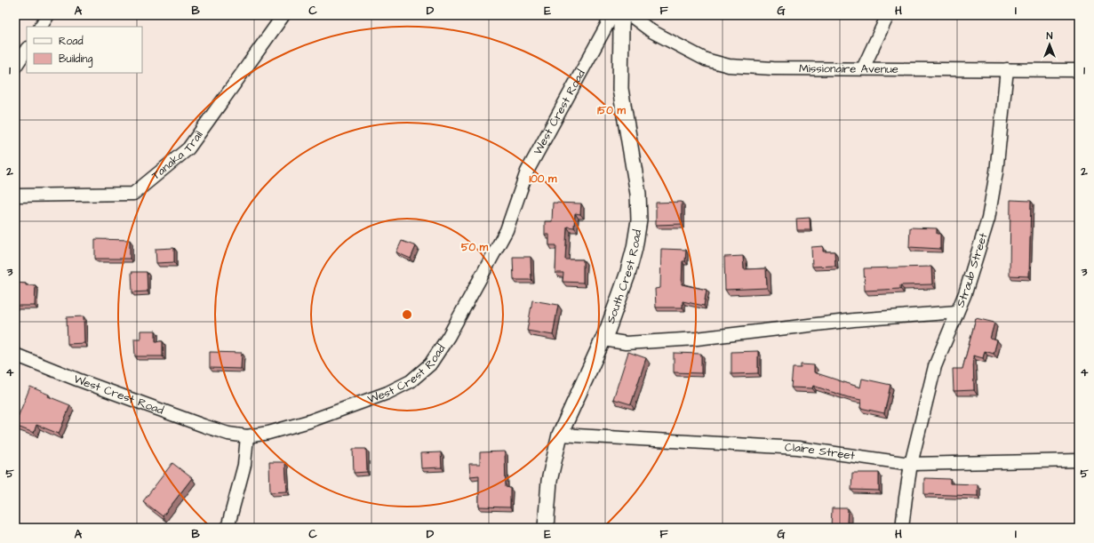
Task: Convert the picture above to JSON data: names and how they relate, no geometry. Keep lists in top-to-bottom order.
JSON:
{
  "streets": {
    "street": [
      "Missionaire Avenue",
      "West Crest Road",
      "Tanaka Trail",
      "Straub Street",
      "South Crest Road",
      "Claire Street"
    ]
  },
  "crossings": [
    ["Missionaire Avenue", "Straub Street"],
    ["Straub Street", "Claire Street"],
    ["South Crest Road", "Claire Street"]
  ],
  "legend": ["Road", "Building"],
  "north": "top",
  "grid": {
    "columns": [
      "A",
      "B",
      "C",
      "D",
      "E",
      "F",
      "G",
      "H",
      "I"
    ],
    "rows": [
      "1",
      "2",
      "3",
      "4",
      "5"
    ]
  },
  "rings": ["150 m", "100 m", "50 m"]
}
